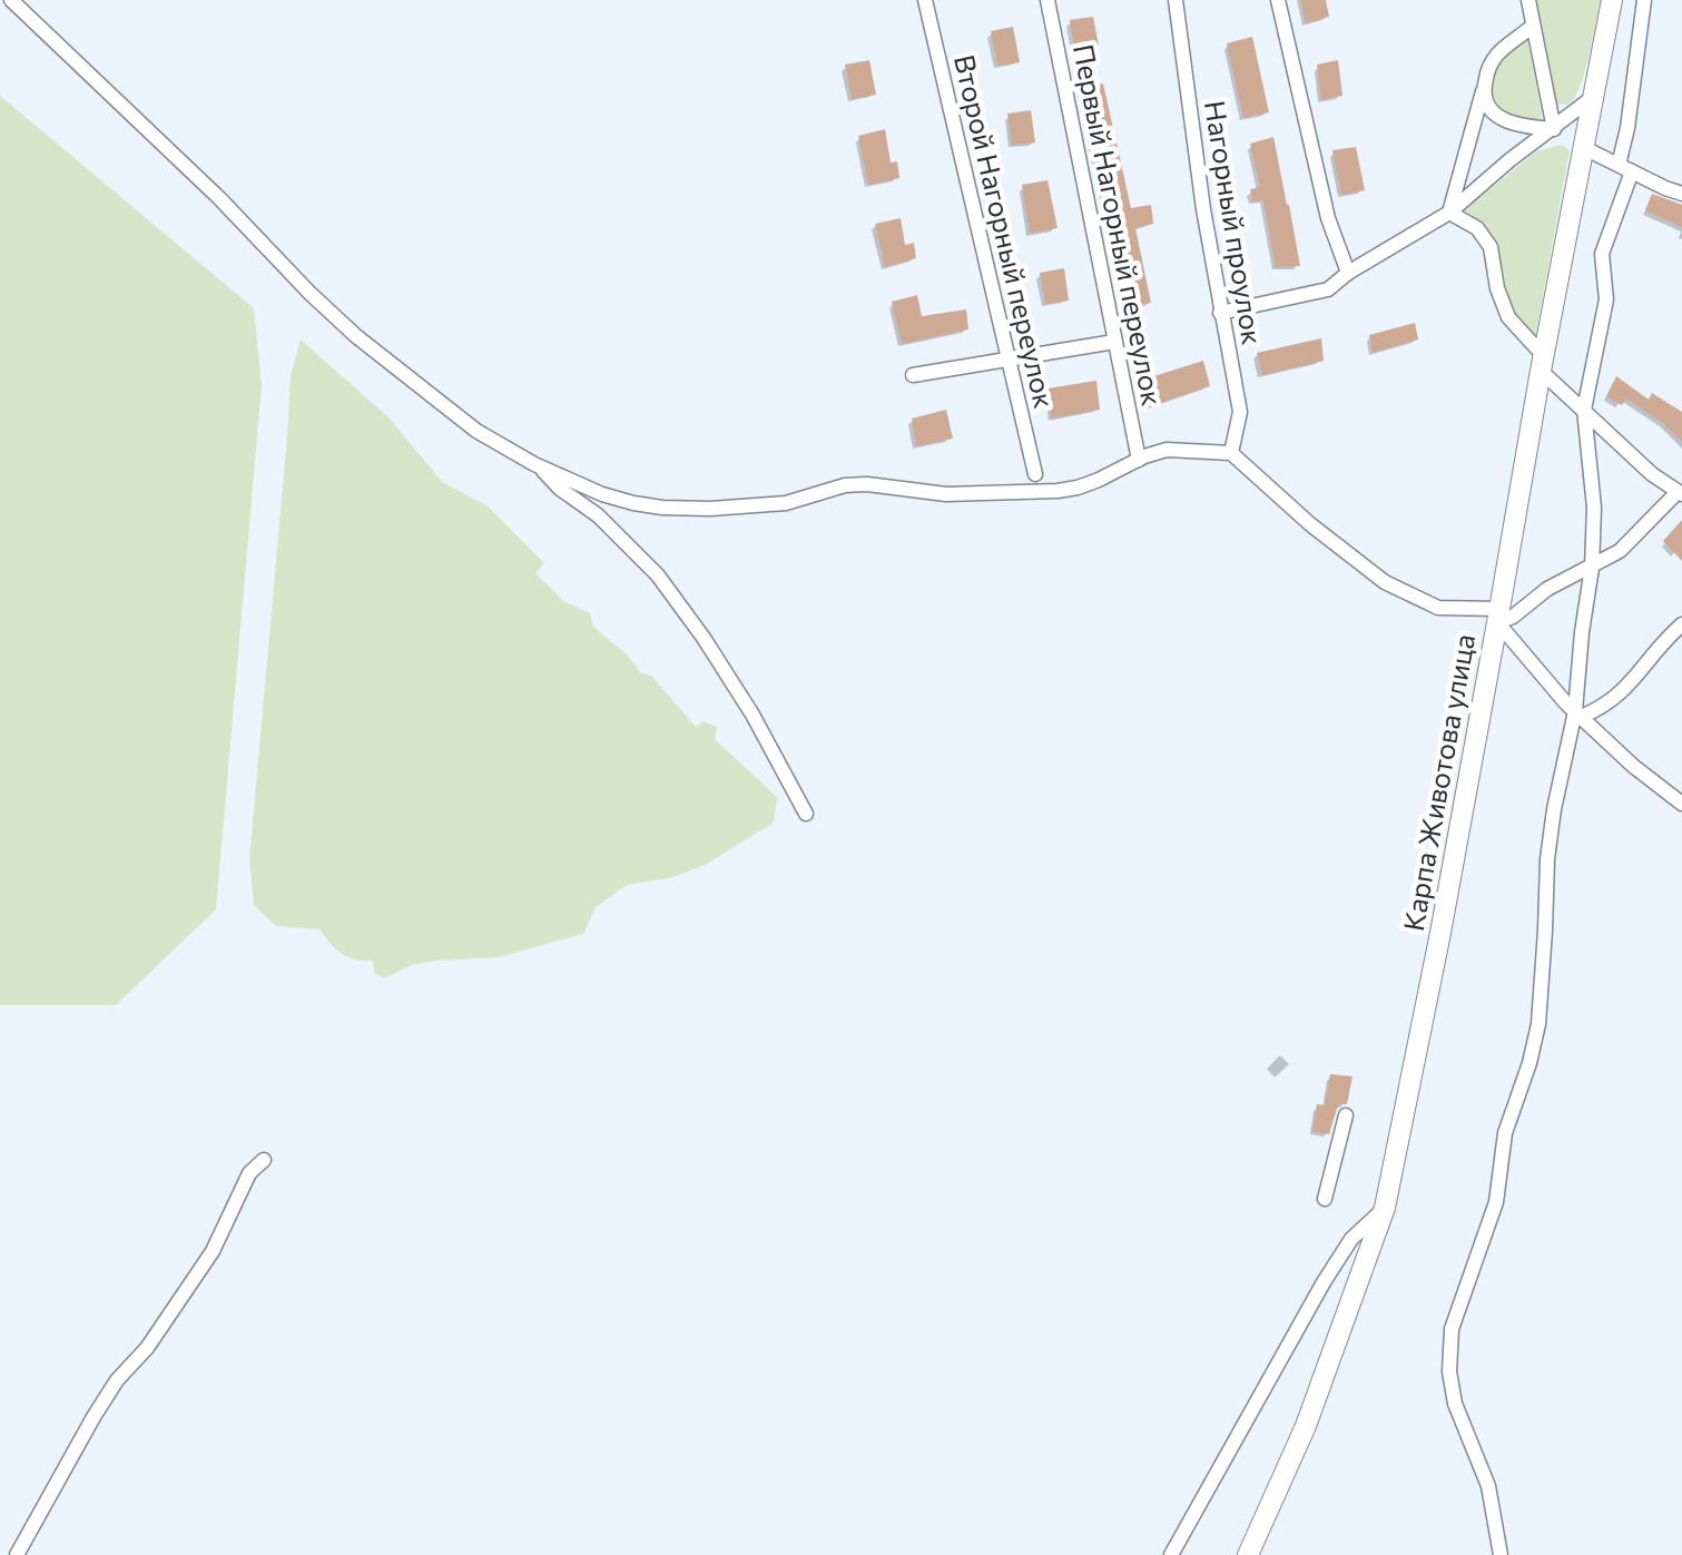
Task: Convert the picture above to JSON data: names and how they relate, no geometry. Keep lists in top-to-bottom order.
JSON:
{
  "streets": {
    "main road": ["Карпа Животова улица"],
    "street": ["Нагорный проулок", "Первый Нагорный переулок", "Второй Нагорный переулок"]
  }
}
